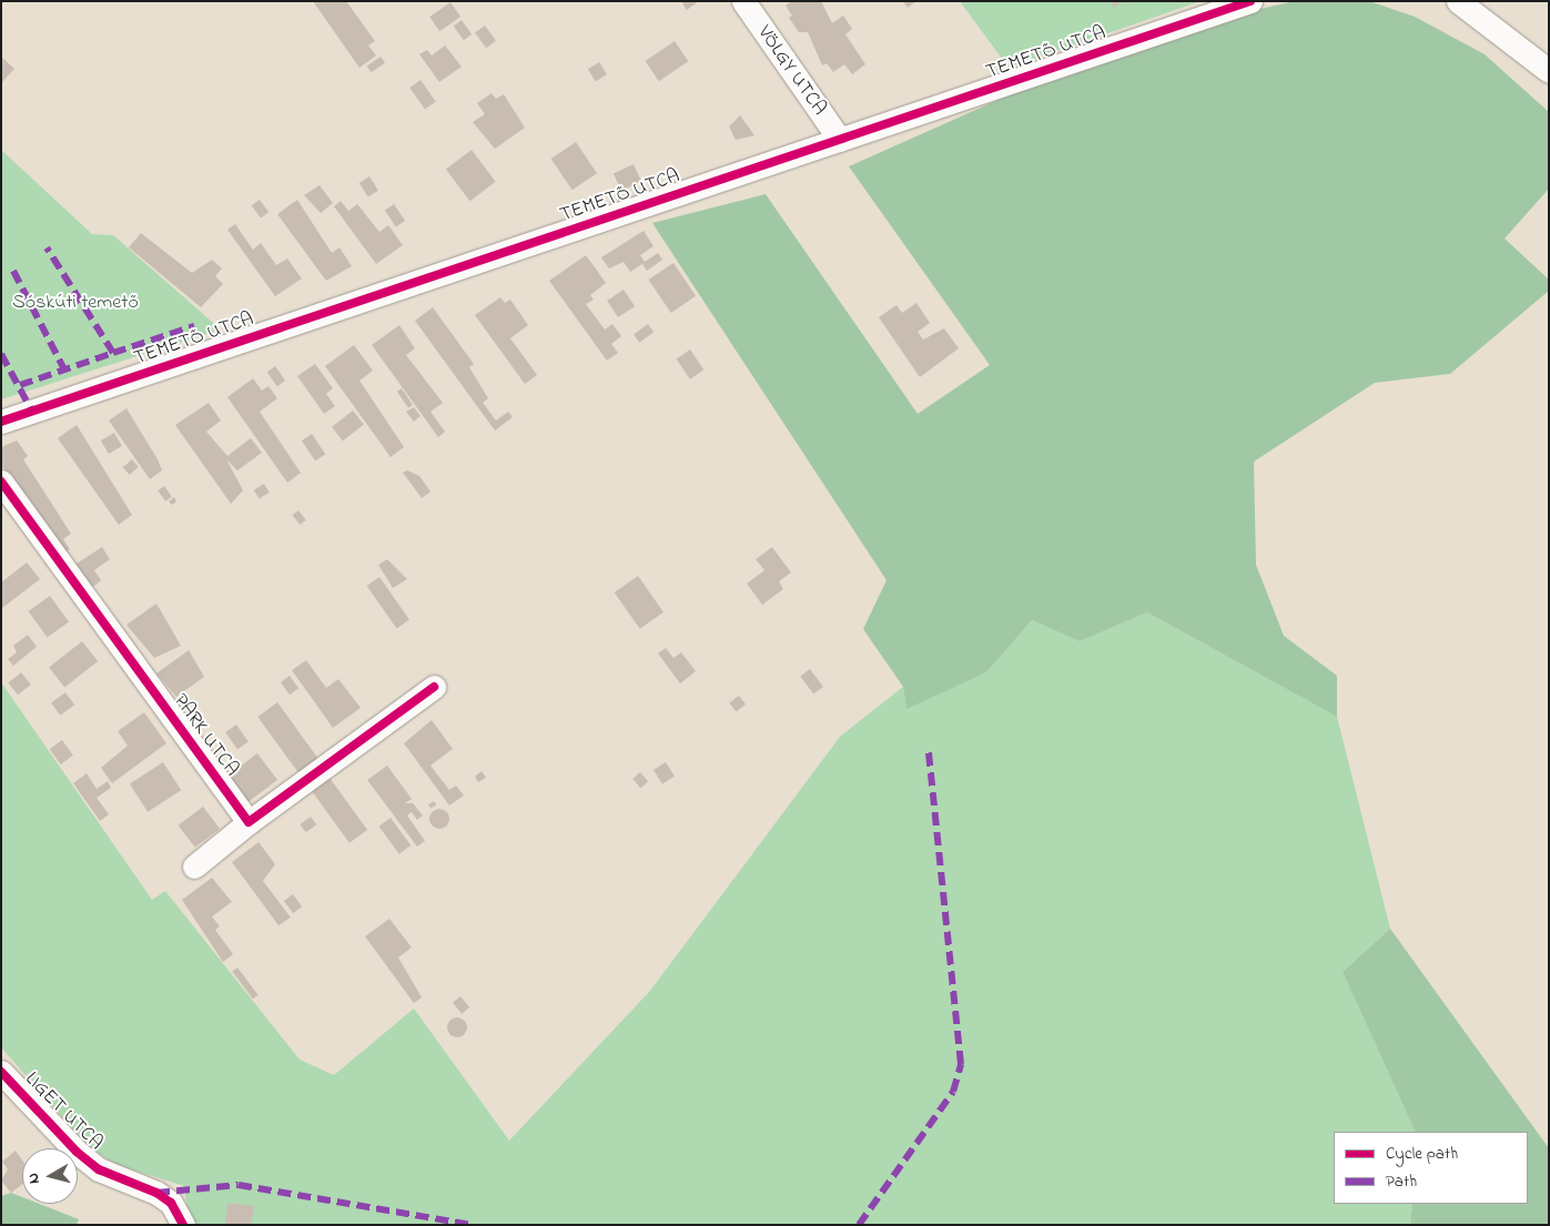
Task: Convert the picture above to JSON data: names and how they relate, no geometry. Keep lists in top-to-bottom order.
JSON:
{
  "streets": {
    "street": [
      "TEMETŐ UTCA",
      "VÖLGY UTCA",
      "PARK UTCA",
      "LIGET UTCA"
    ]
  },
  "crossings": [
    ["TEMETŐ UTCA", "VÖLGY UTCA"]
  ],
  "parks": ["Sóskúti temető"],
  "legend": ["Cycle path", "Path"],
  "north": "left"
}
